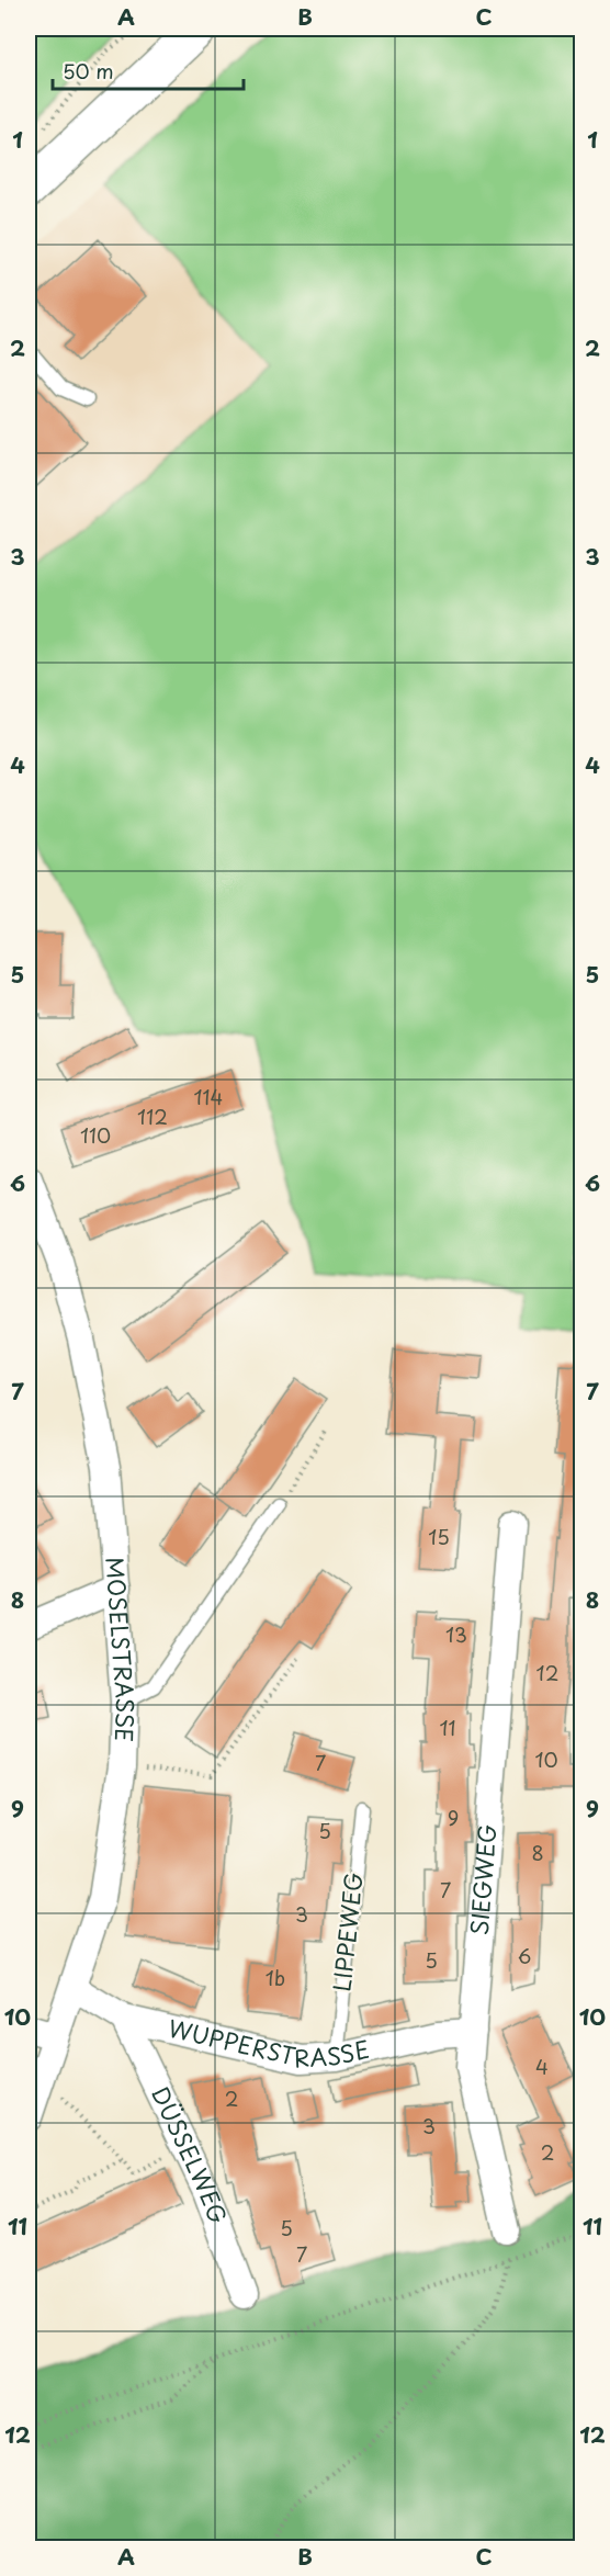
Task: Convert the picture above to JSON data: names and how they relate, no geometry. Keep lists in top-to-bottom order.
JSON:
{
  "streets": {
    "street": [
      "MOSELSTRASSE",
      "SIEGWEG",
      "WUPPERSTRASSE",
      "DÜSSELWEG"
    ],
    "lane": ["LIPPEWEG"]
  },
  "crossings": [
    ["MOSELSTRASSE", "WUPPERSTRASSE"],
    ["SIEGWEG", "WUPPERSTRASSE"],
    ["LIPPEWEG", "WUPPERSTRASSE"],
    ["WUPPERSTRASSE", "DÜSSELWEG"]
  ],
  "house_numbers": [
    "114",
    "112",
    "110",
    "15",
    "13",
    "12",
    "11",
    "10",
    "7",
    "9",
    "5",
    "8",
    "7",
    "3",
    "6",
    "5",
    "1b",
    "4",
    "2",
    "3",
    "2",
    "5",
    "7"
  ],
  "scale_bar": "50 m",
  "grid": {
    "columns": ["A", "B", "C"],
    "rows": [
      "1",
      "2",
      "3",
      "4",
      "5",
      "6",
      "7",
      "8",
      "9",
      "10",
      "11",
      "12"
    ]
  }
}
